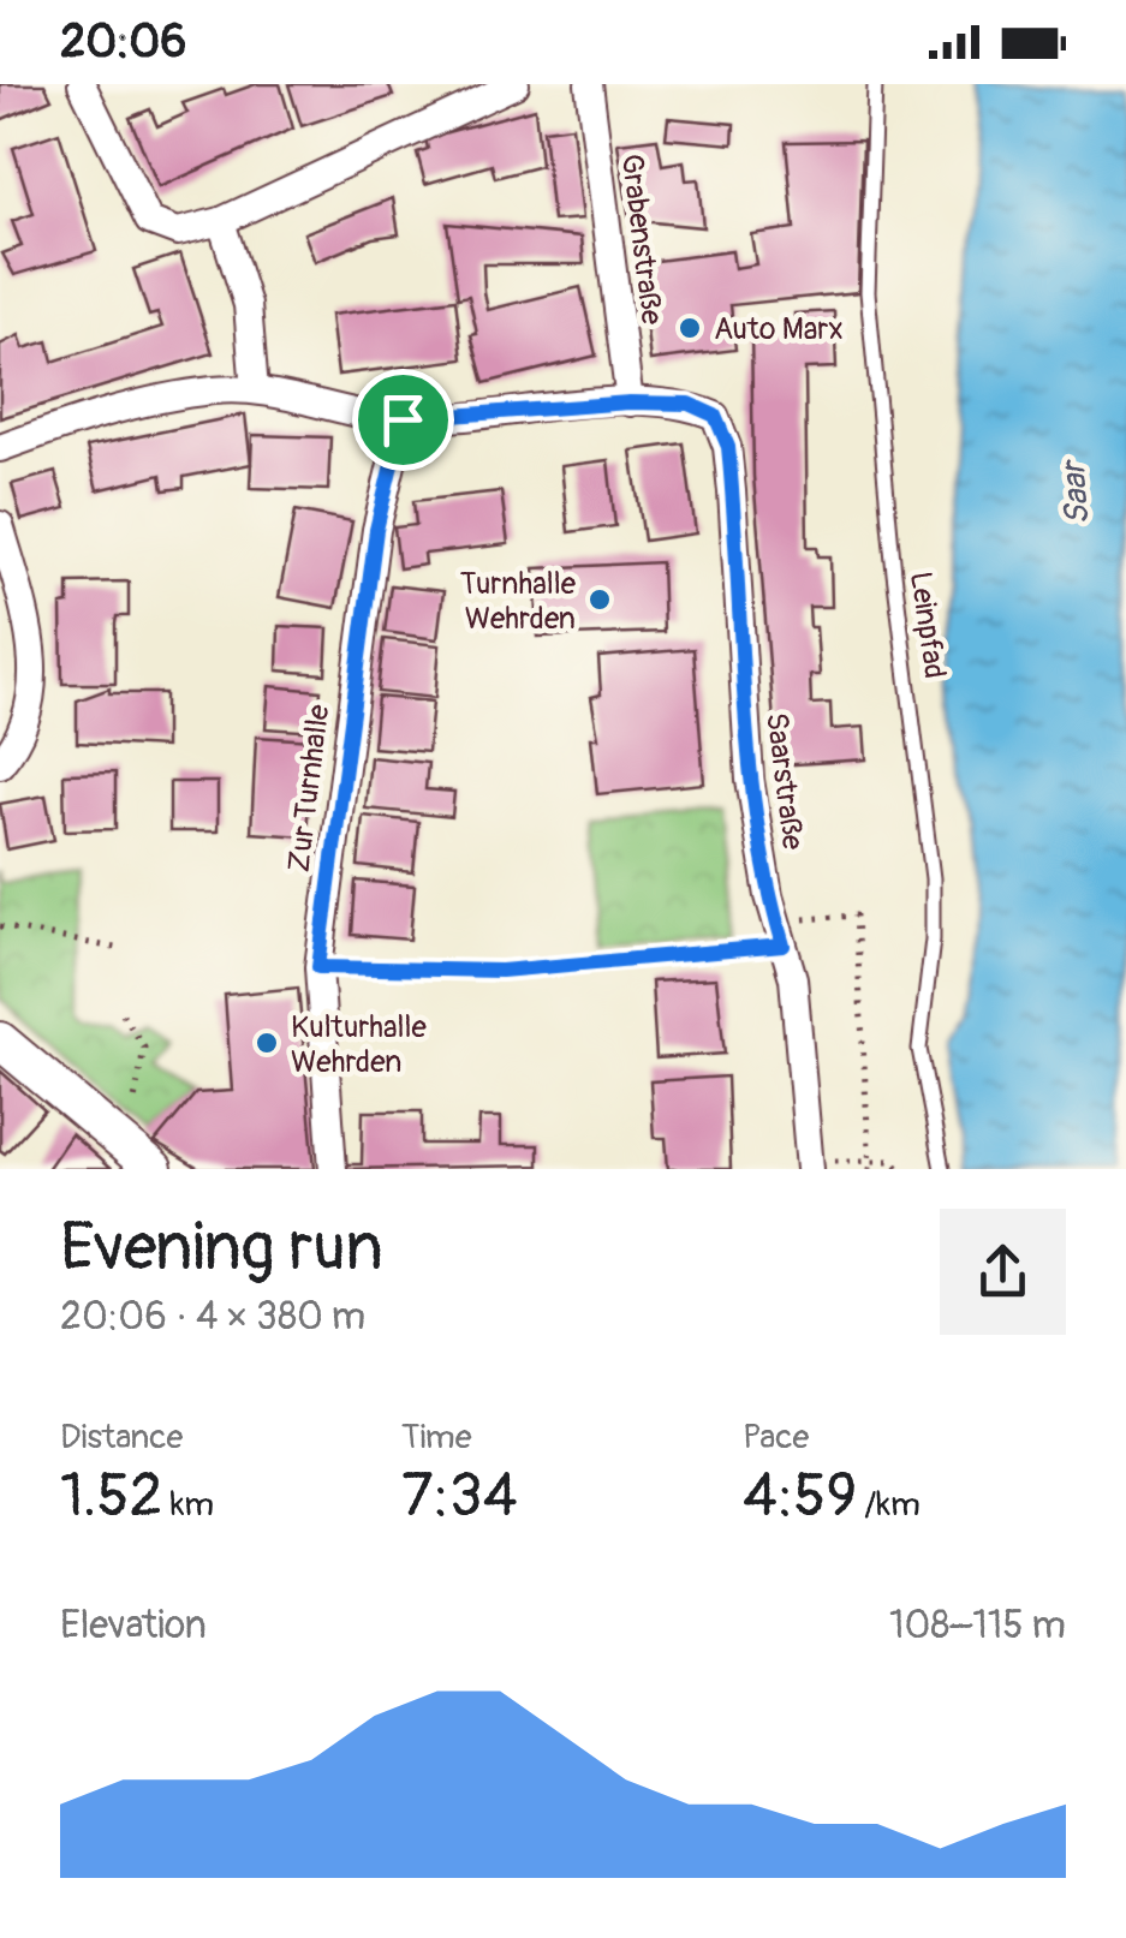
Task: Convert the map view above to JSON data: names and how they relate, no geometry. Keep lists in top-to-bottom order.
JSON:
{
  "streets": {
    "street": ["Grabenstraße", "Saarstraße", "Zur Turnhalle"],
    "lane": ["Leinpfad"]
  },
  "crossings": [
    ["Grabenstraße", "Saarstraße"],
    ["Saarstraße", "Zur Turnhalle"]
  ],
  "water": ["Saar"],
  "places": ["Auto Marx", "Turnhalle Wehrden", "Kulturhalle Wehrden"],
  "page": {
    "status": "20:06",
    "heading": ["Evening run", "20:06 · 4 × 380 m"],
    "stats": [
      ["Distance", "1.52 km"],
      ["Time", "7:34"],
      ["Pace", "4:59 /km"]
    ],
    "chart": ["Elevation", "108–115 m"]
  }
}
